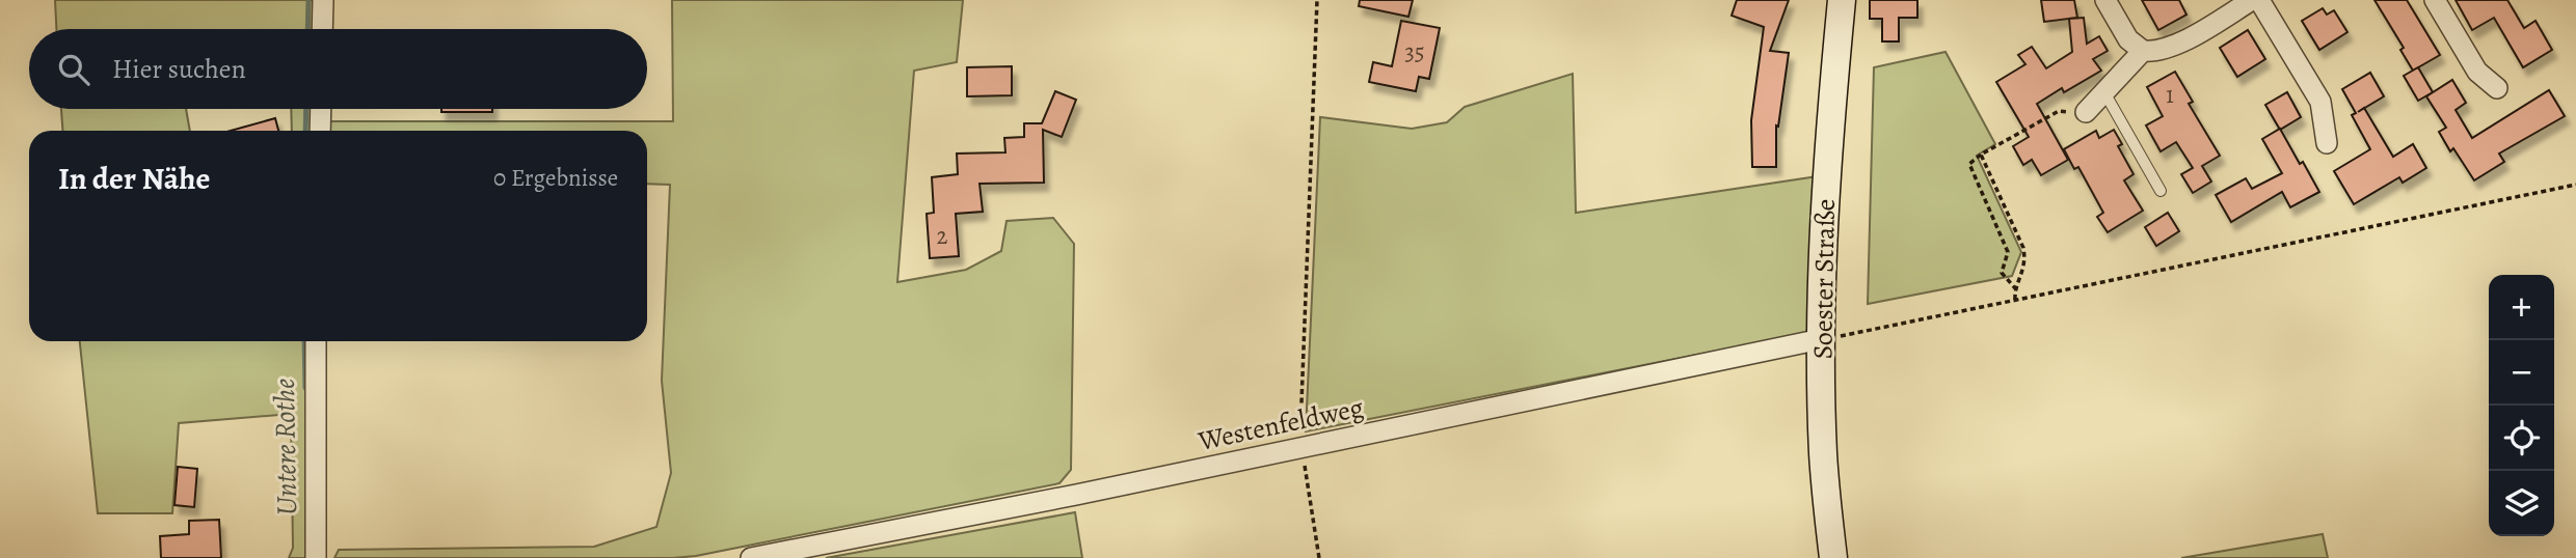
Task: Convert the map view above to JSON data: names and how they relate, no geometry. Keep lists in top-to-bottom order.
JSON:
{
  "streets": {
    "main road": ["Soester Straße"],
    "street": ["Westenfeldweg"]
  },
  "crossings": [
    ["Soester Straße", "Westenfeldweg"]
  ],
  "water": ["Untere Rothe"],
  "house_numbers": ["35", "1", "2"],
  "page": {
    "search": "Hier suchen",
    "heading": ["In der Nähe", "0 Ergebnisse"],
    "map_buttons": ["+", "−"]
  }
}
